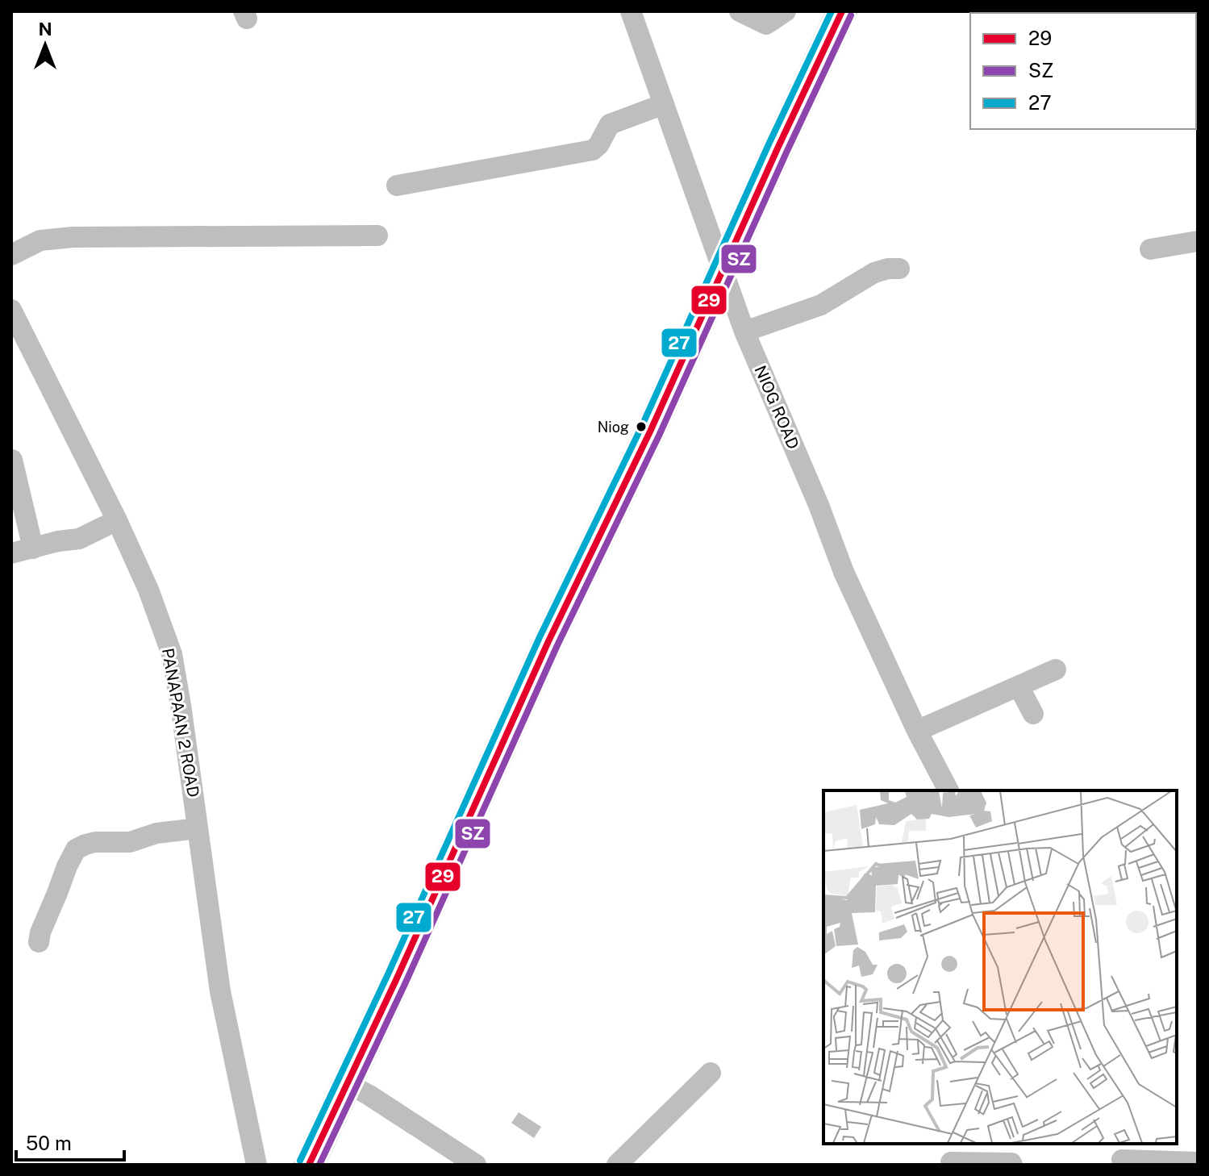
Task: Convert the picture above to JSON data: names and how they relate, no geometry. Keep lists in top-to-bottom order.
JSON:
{
  "streets": {
    "street": ["NIOG ROAD", "PANAPAAN 2 ROAD"]
  },
  "places": ["Niog"],
  "lines": ["transit line 29", "transit line 27", "transit line SZ"],
  "legend": ["29", "SZ", "27"],
  "scale_bar": "50 m",
  "north": "top"
}
